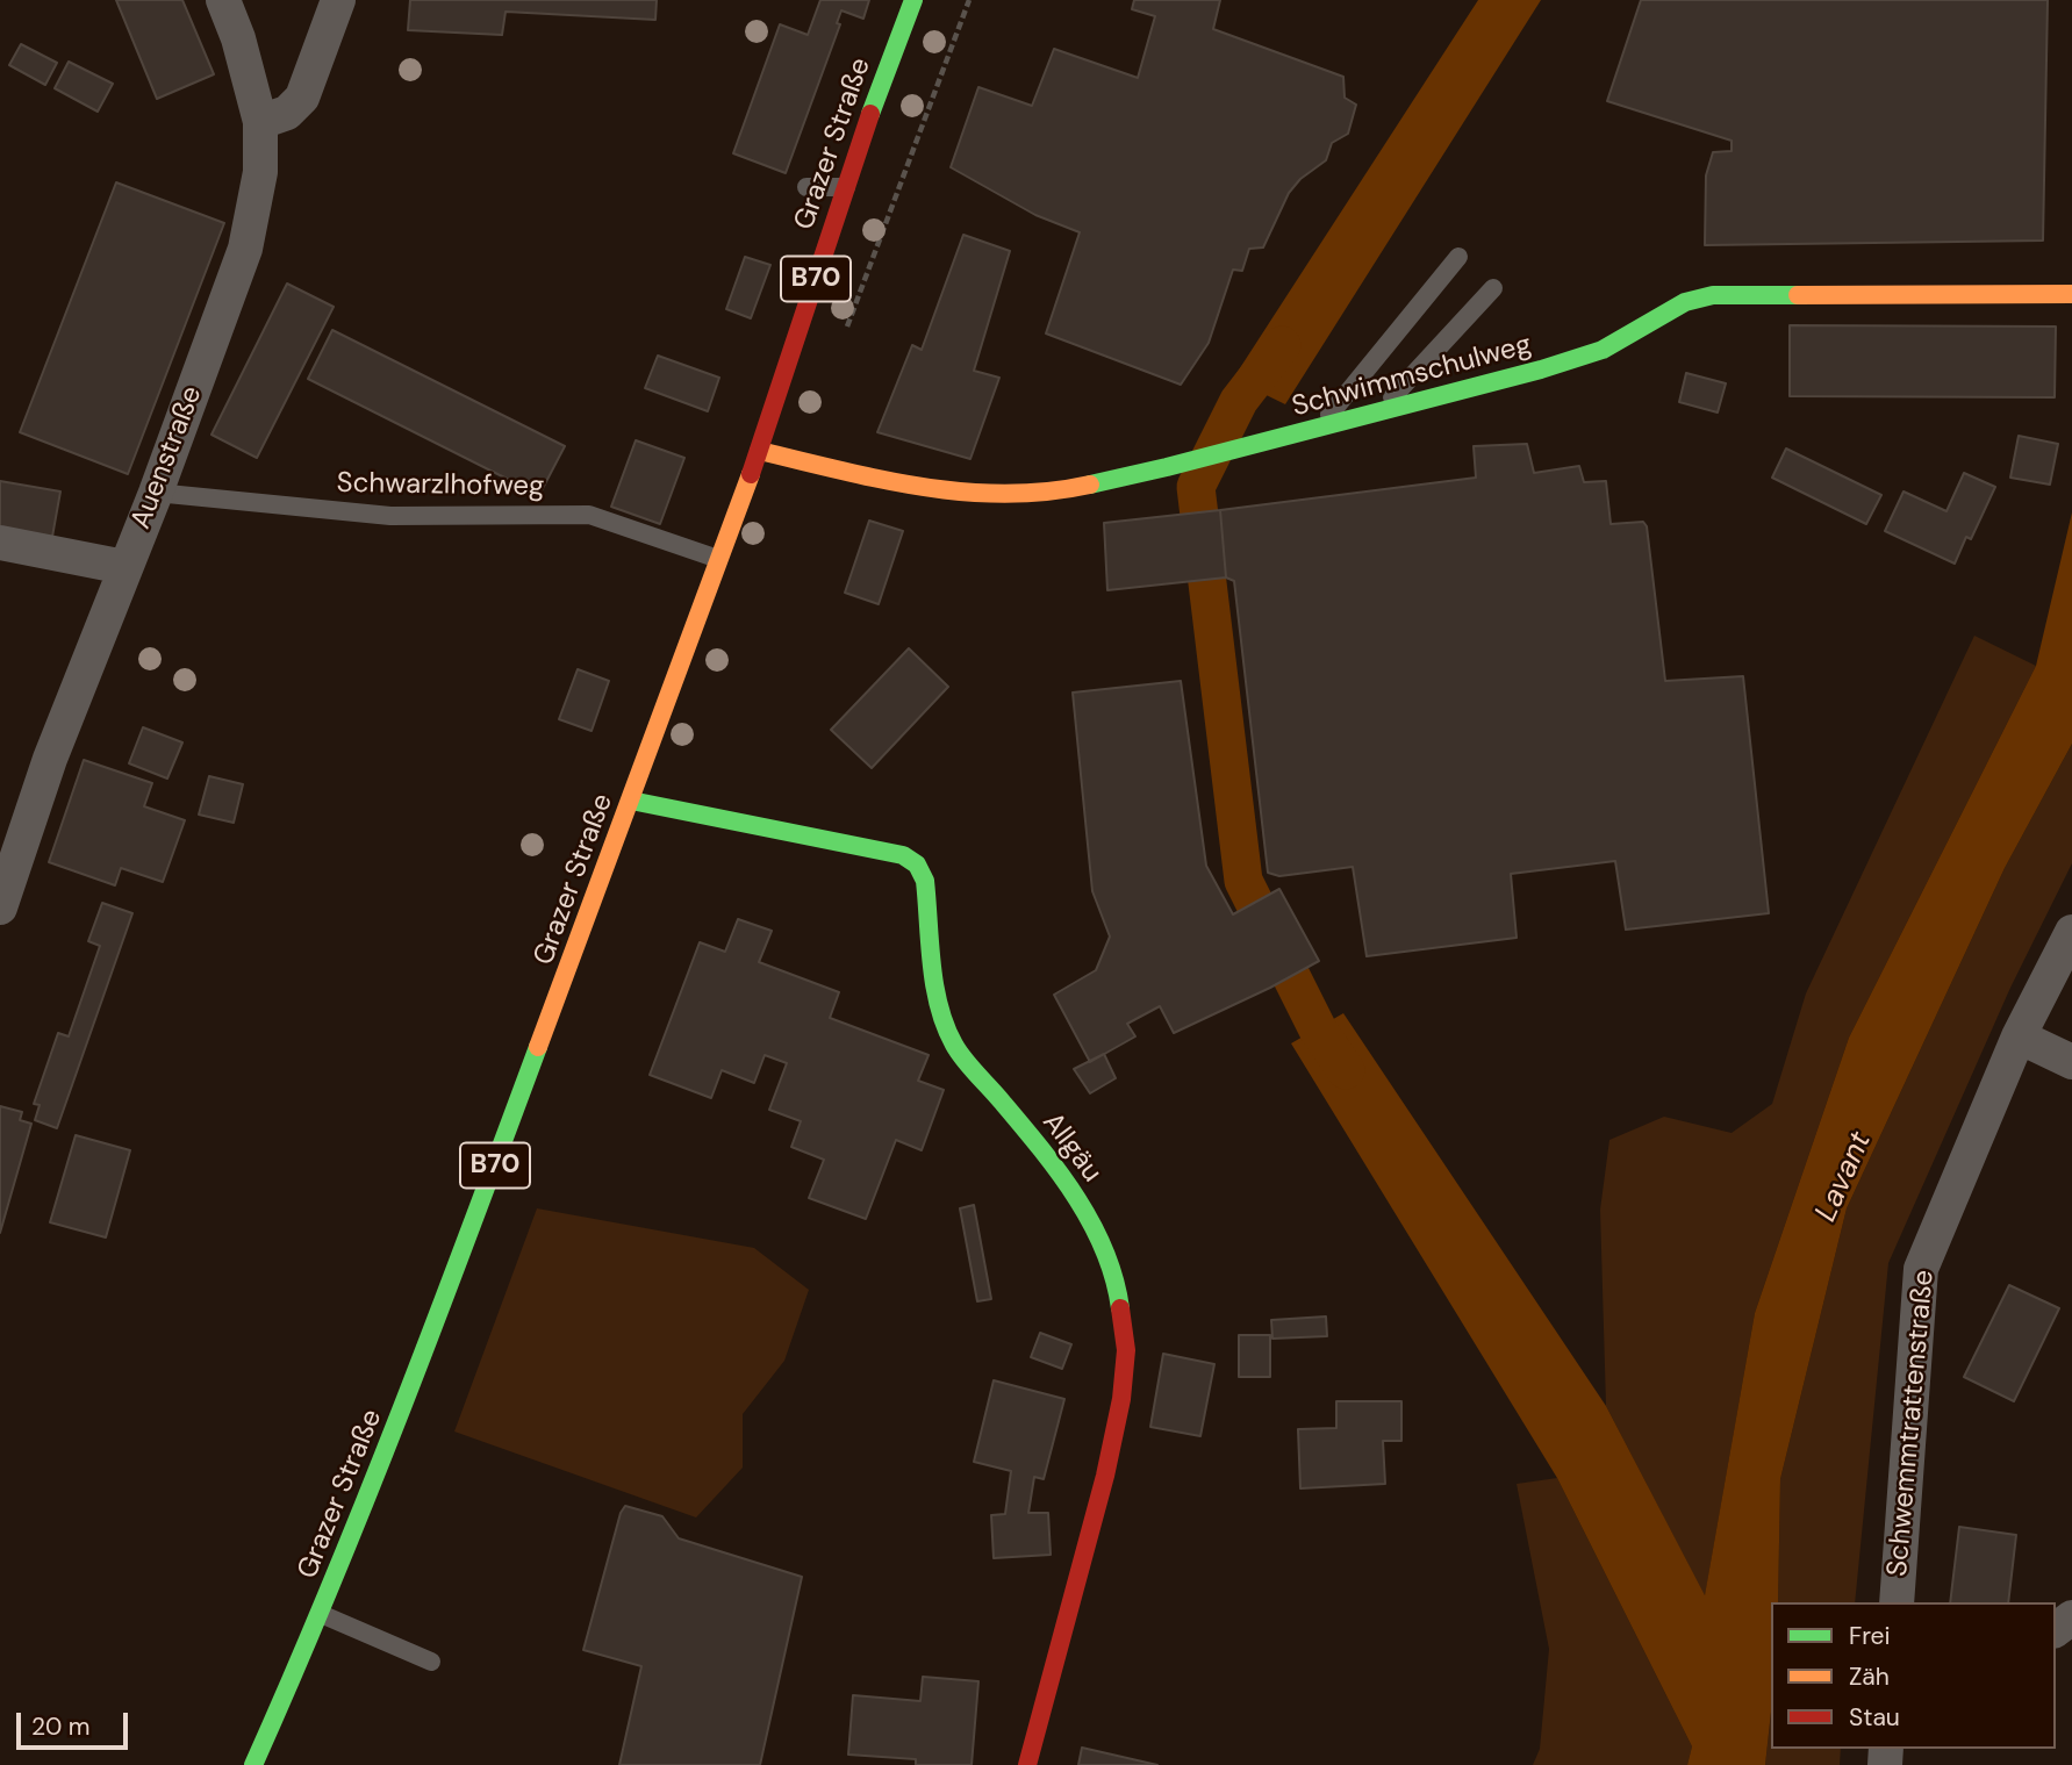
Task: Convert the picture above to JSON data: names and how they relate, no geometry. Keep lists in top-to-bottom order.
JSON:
{
  "streets": {
    "street": [
      "Grazer Straße",
      "B70",
      "Schwimmschulweg",
      "Auenstraße",
      "Allgäu",
      "Schwemmtrattenstraße"
    ],
    "lane": ["Schwarzlhofweg"]
  },
  "crossings": [
    ["Grazer Straße", "Schwimmschulweg"],
    ["Grazer Straße", "Schwarzlhofweg"],
    ["Grazer Straße", "Allgäu"],
    ["Auenstraße", "Schwarzlhofweg"]
  ],
  "water": ["Lavant"],
  "legend": ["Frei", "Zäh", "Stau"],
  "scale_bar": "20 m"
}
